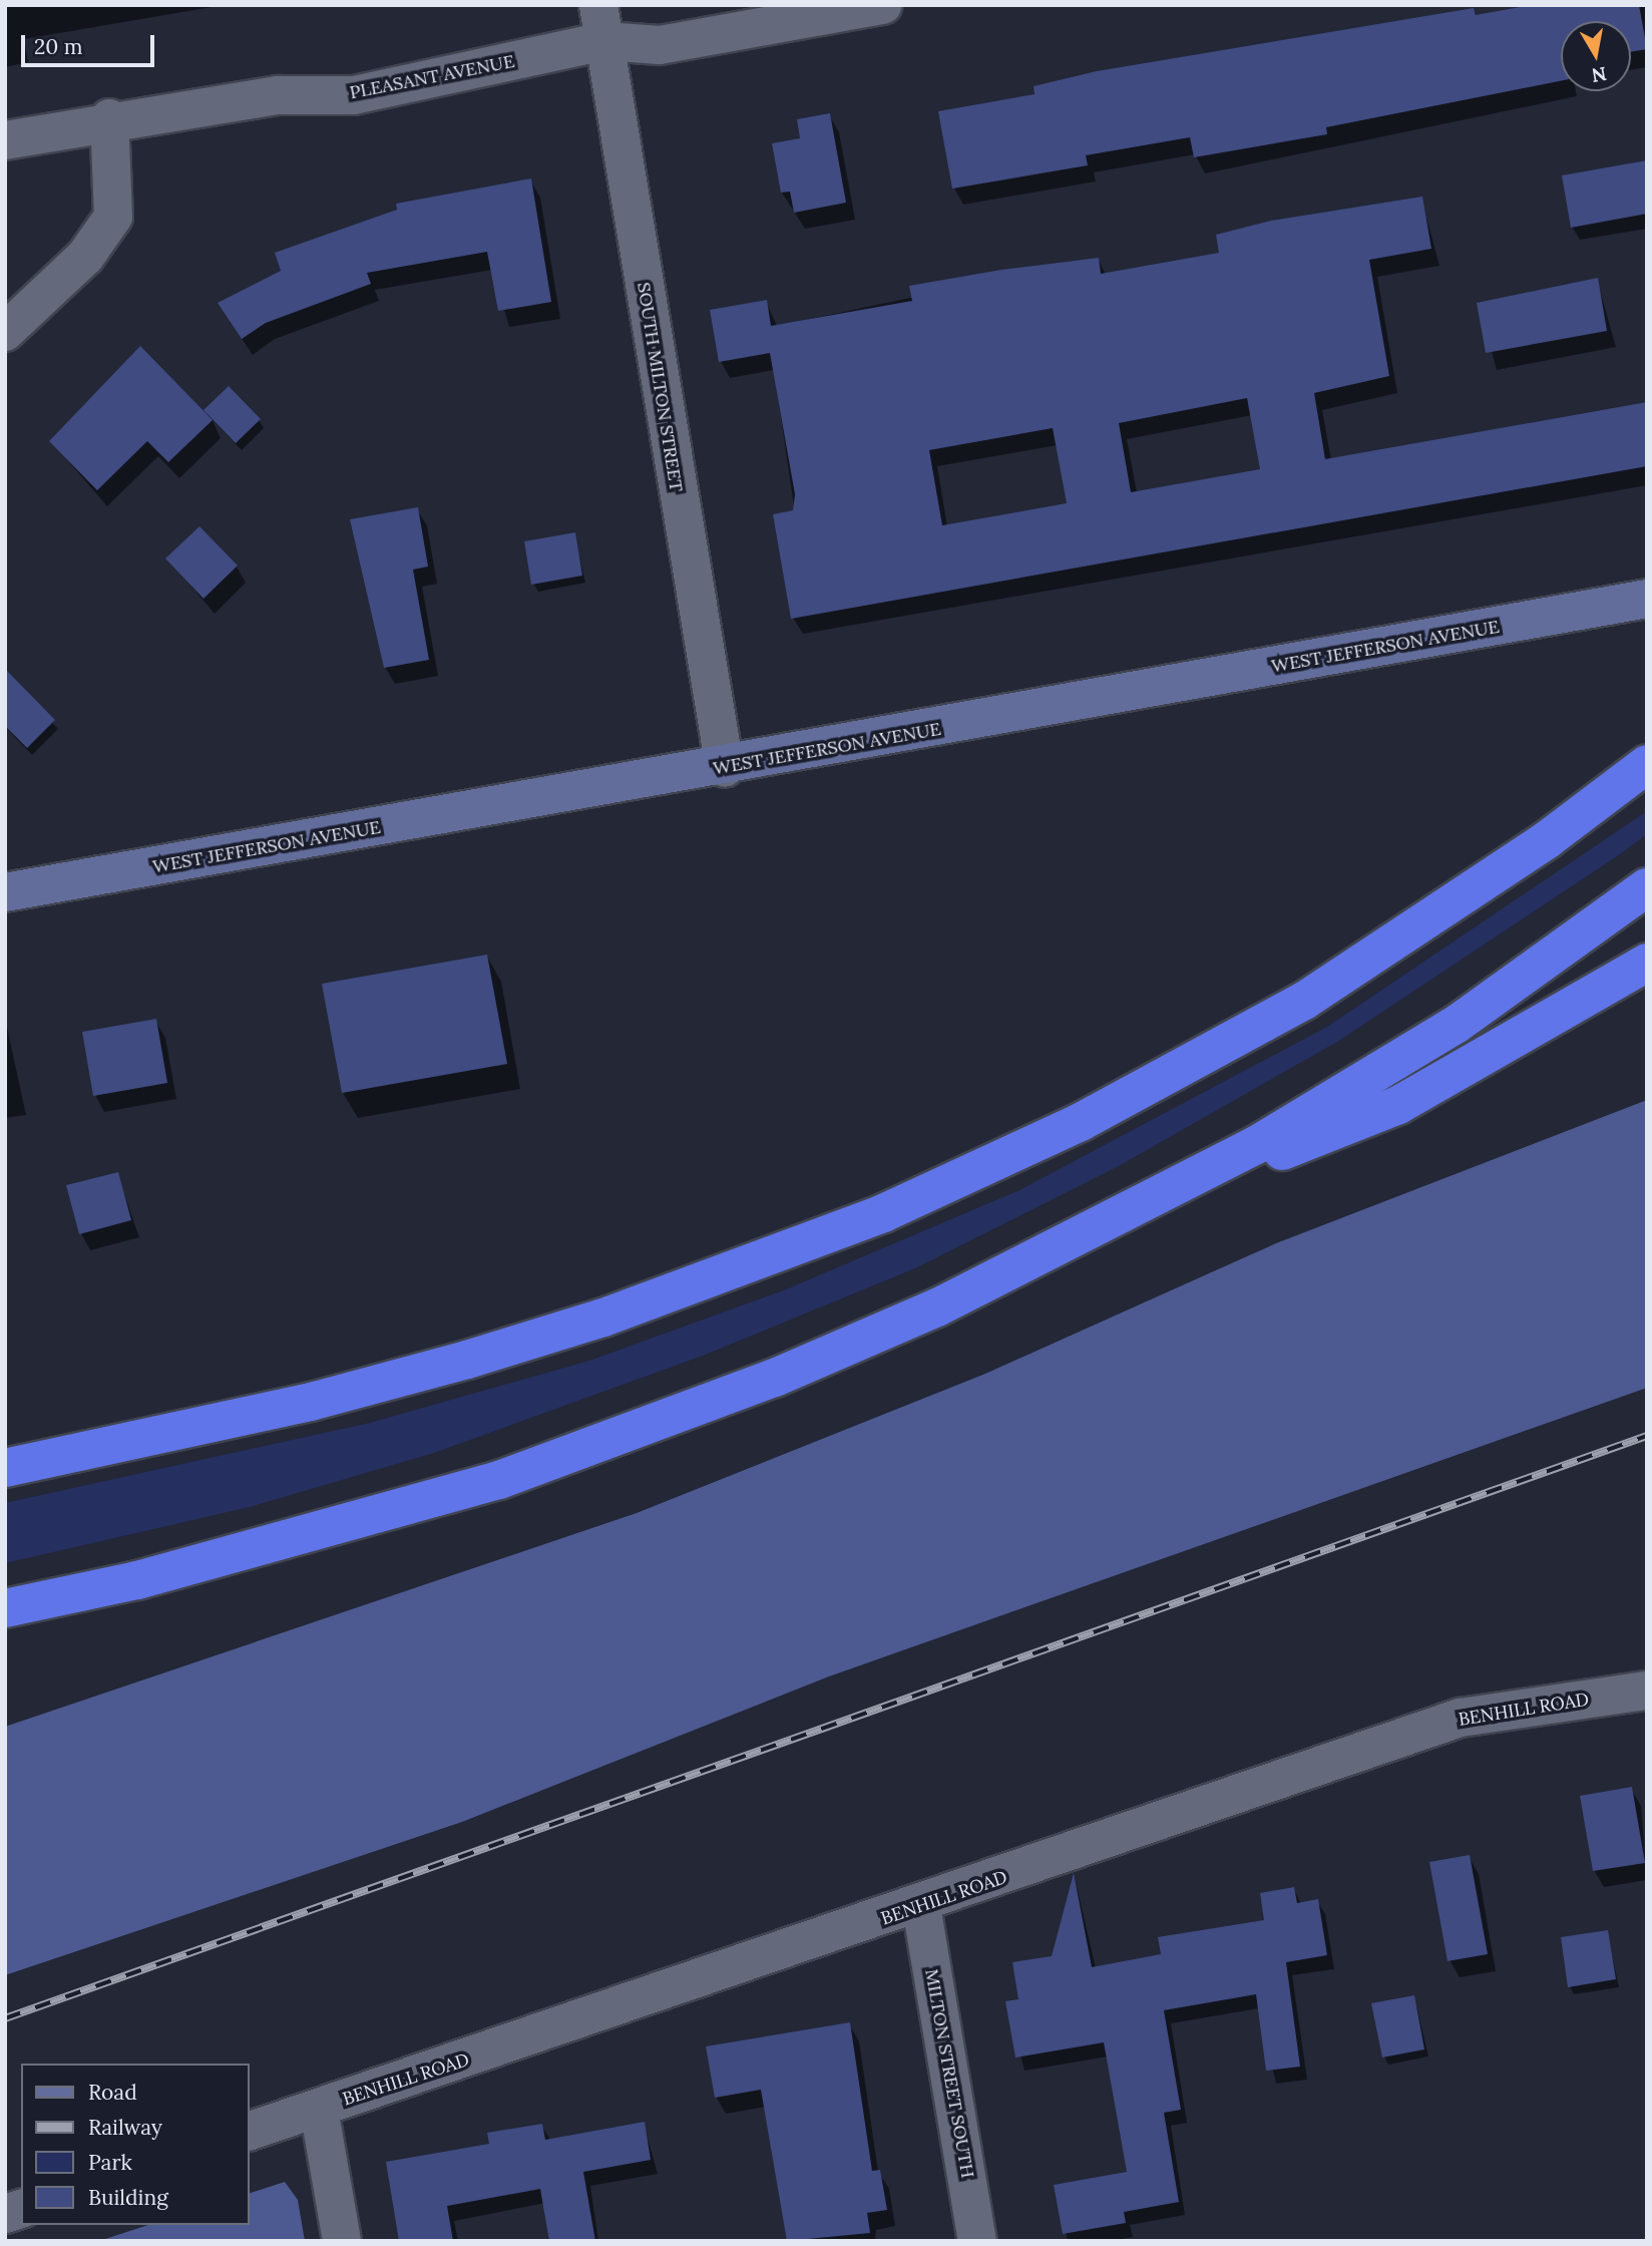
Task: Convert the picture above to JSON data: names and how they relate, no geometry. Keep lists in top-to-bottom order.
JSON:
{
  "streets": {
    "street": [
      "PLEASANT AVENUE",
      "SOUTH MILTON STREET",
      "WEST JEFFERSON AVENUE",
      "BENHILL ROAD",
      "MILTON STREET SOUTH"
    ]
  },
  "crossings": [
    ["PLEASANT AVENUE", "SOUTH MILTON STREET"],
    ["SOUTH MILTON STREET", "WEST JEFFERSON AVENUE"],
    ["BENHILL ROAD", "MILTON STREET SOUTH"]
  ],
  "legend": [
    "Road",
    "Railway",
    "Park",
    "Building"
  ],
  "scale_bar": "20 m",
  "north": "bottom"
}
